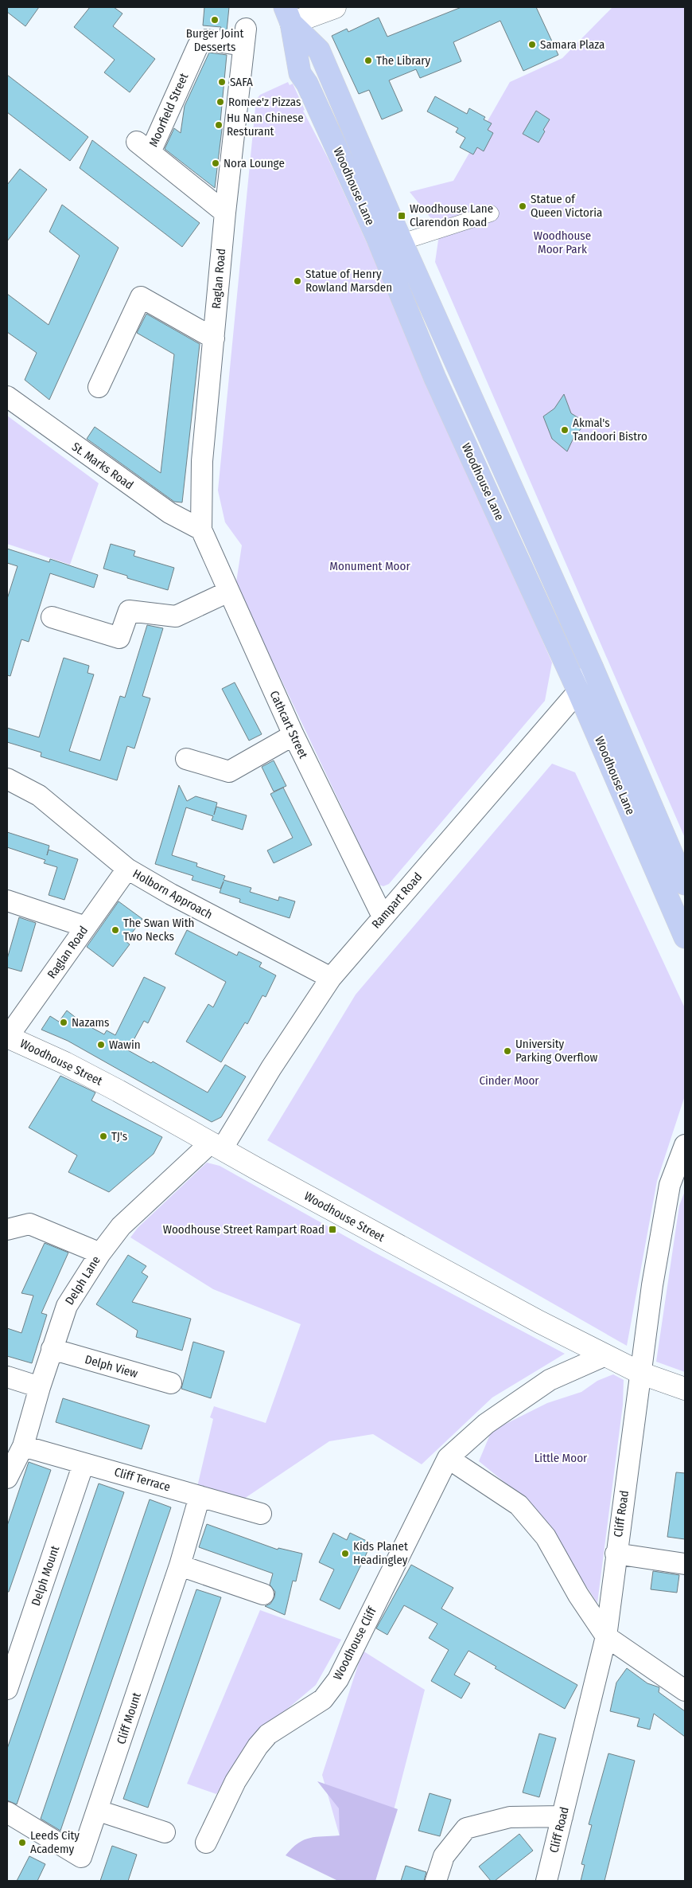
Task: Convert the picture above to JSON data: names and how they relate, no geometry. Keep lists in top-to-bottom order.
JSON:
{
  "streets": {
    "highway": ["Woodhouse Lane"],
    "street": [
      "Moorfield Street",
      "Raglan Road",
      "St. Marks Road",
      "Cathcart Street",
      "Holborn Approach",
      "Rampart Road",
      "Woodhouse Street",
      "Delph Lane",
      "Delph View",
      "Cliff Terrace",
      "Cliff Road",
      "Delph Mount",
      "Woodhouse Cliff",
      "Cliff Mount"
    ]
  },
  "crossings": [
    ["Moorfield Street", "Raglan Road"],
    ["Woodhouse Lane", "Rampart Road"],
    ["Raglan Road", "St. Marks Road"],
    ["Raglan Road", "Cathcart Street"],
    ["Raglan Road", "Holborn Approach"],
    ["Raglan Road", "Woodhouse Street"],
    ["St. Marks Road", "Cathcart Street"],
    ["Cathcart Street", "Rampart Road"],
    ["Holborn Approach", "Rampart Road"],
    ["Rampart Road", "Woodhouse Street"],
    ["Rampart Road", "Delph Lane"],
    ["Woodhouse Street", "Delph Lane"],
    ["Woodhouse Street", "Cliff Road"],
    ["Woodhouse Street", "Woodhouse Cliff"],
    ["Delph Lane", "Delph View"],
    ["Delph Lane", "Cliff Terrace"],
    ["Cliff Terrace", "Delph Mount"],
    ["Cliff Terrace", "Cliff Mount"]
  ],
  "parks": [
    "Woodhouse Moor Park",
    "Monument Moor",
    "Cinder Moor",
    "Little Moor"
  ],
  "places": {
    "other": [
      "Burger Joint Desserts",
      "Samara Plaza",
      "The Library",
      "SAFA",
      "Romee'z Pizzas",
      "Hu Nan Chinese Resturant",
      "Nora Lounge",
      "Statue of Queen Victoria",
      "Statue of Henry Rowland Marsden",
      "Akmal's Tandoori Bistro",
      "The Swan With Two Necks",
      "Nazams",
      "Wawin",
      "University Parking Overflow",
      "TJ's",
      "Kids Planet Headingley",
      "Leeds City Academy"
    ],
    "transit": ["Woodhouse Lane Clarendon Road", "Woodhouse Street Rampart Road"]
  }
}
